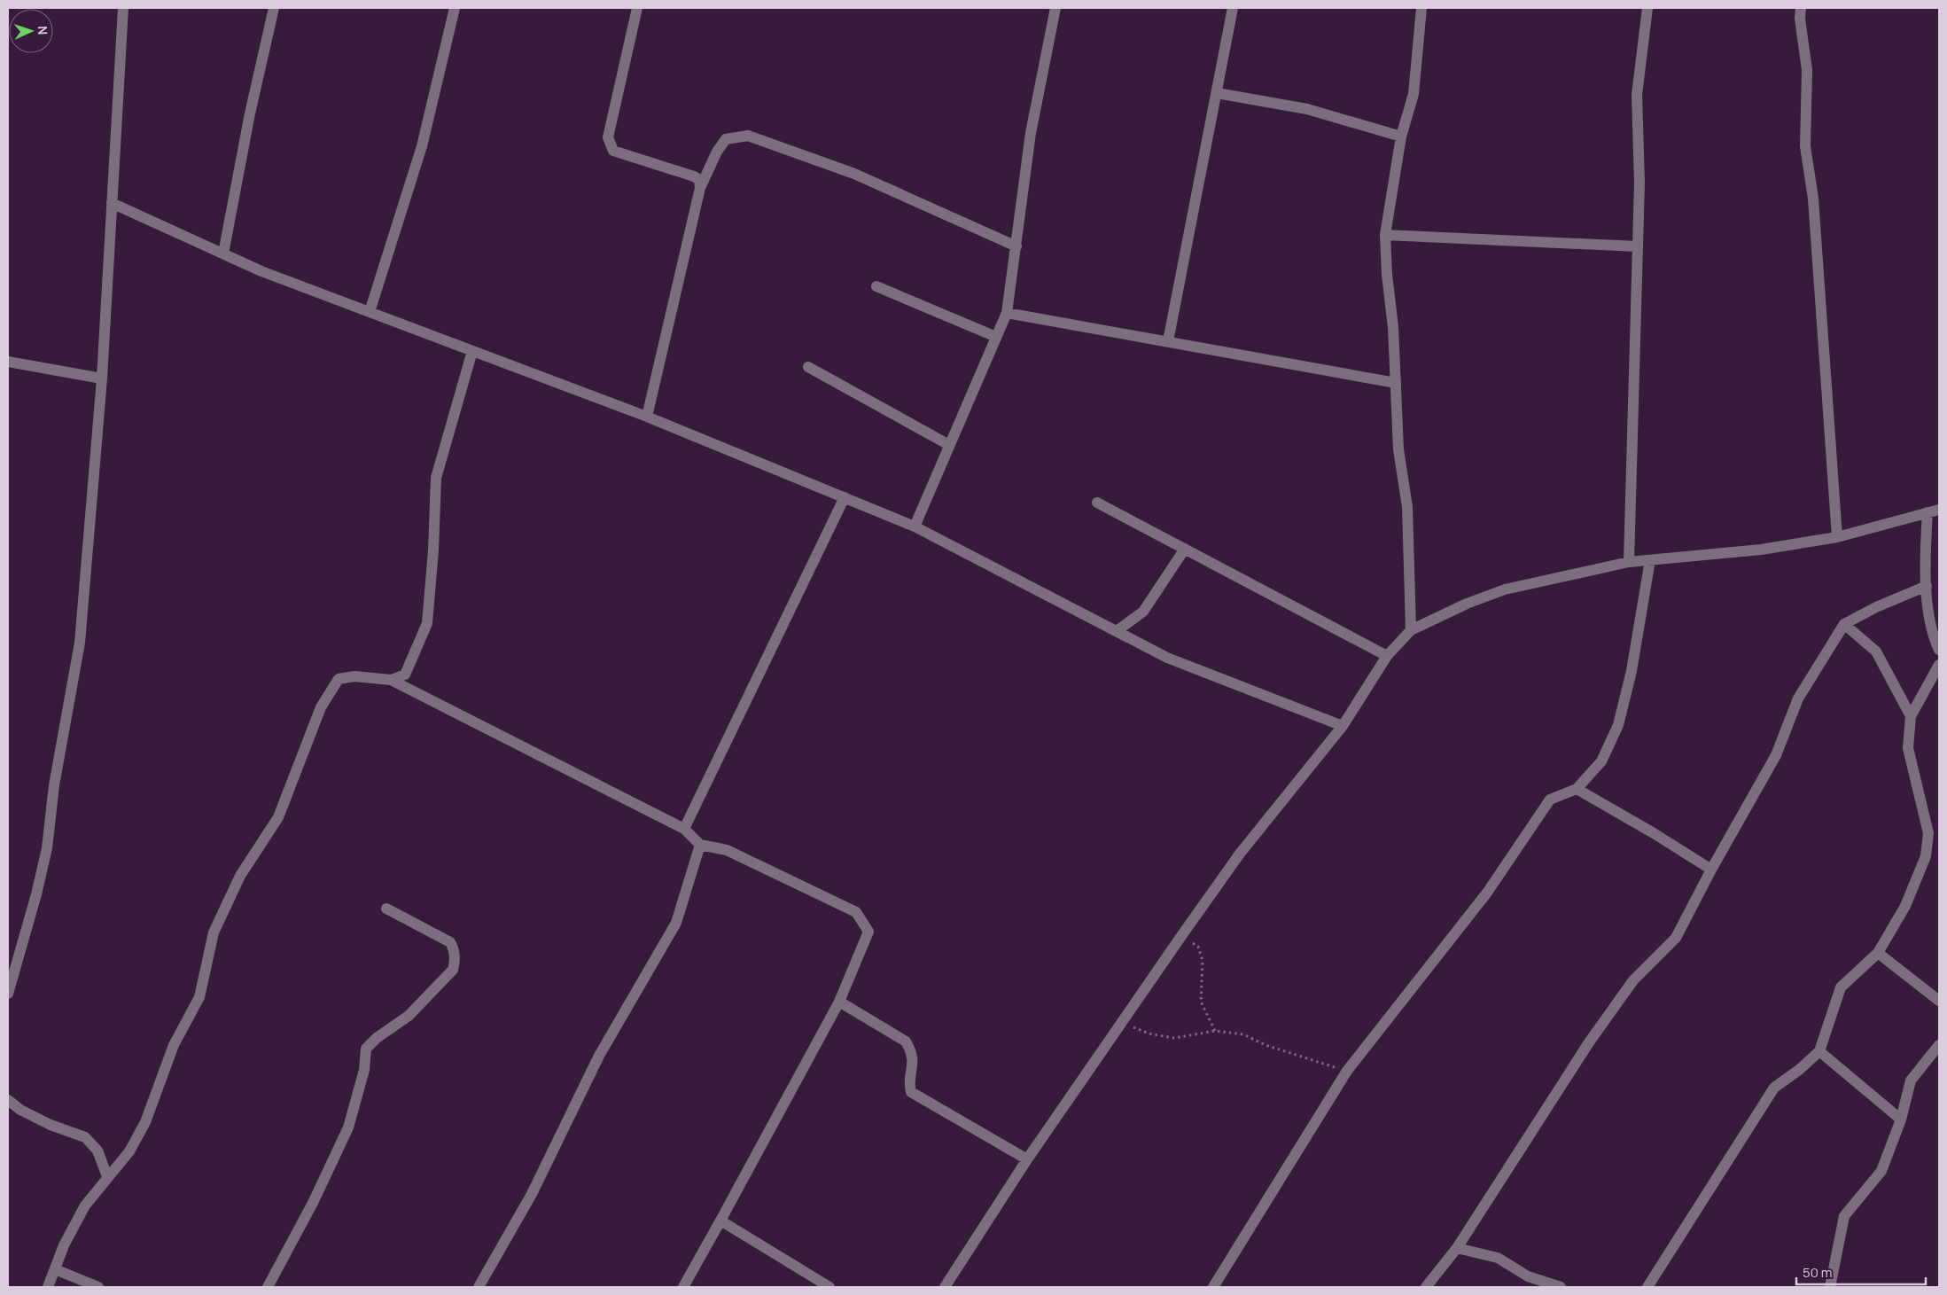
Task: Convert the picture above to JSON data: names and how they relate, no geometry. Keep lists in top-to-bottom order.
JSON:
{
  "scale_bar": "50 m",
  "north": "right"
}
